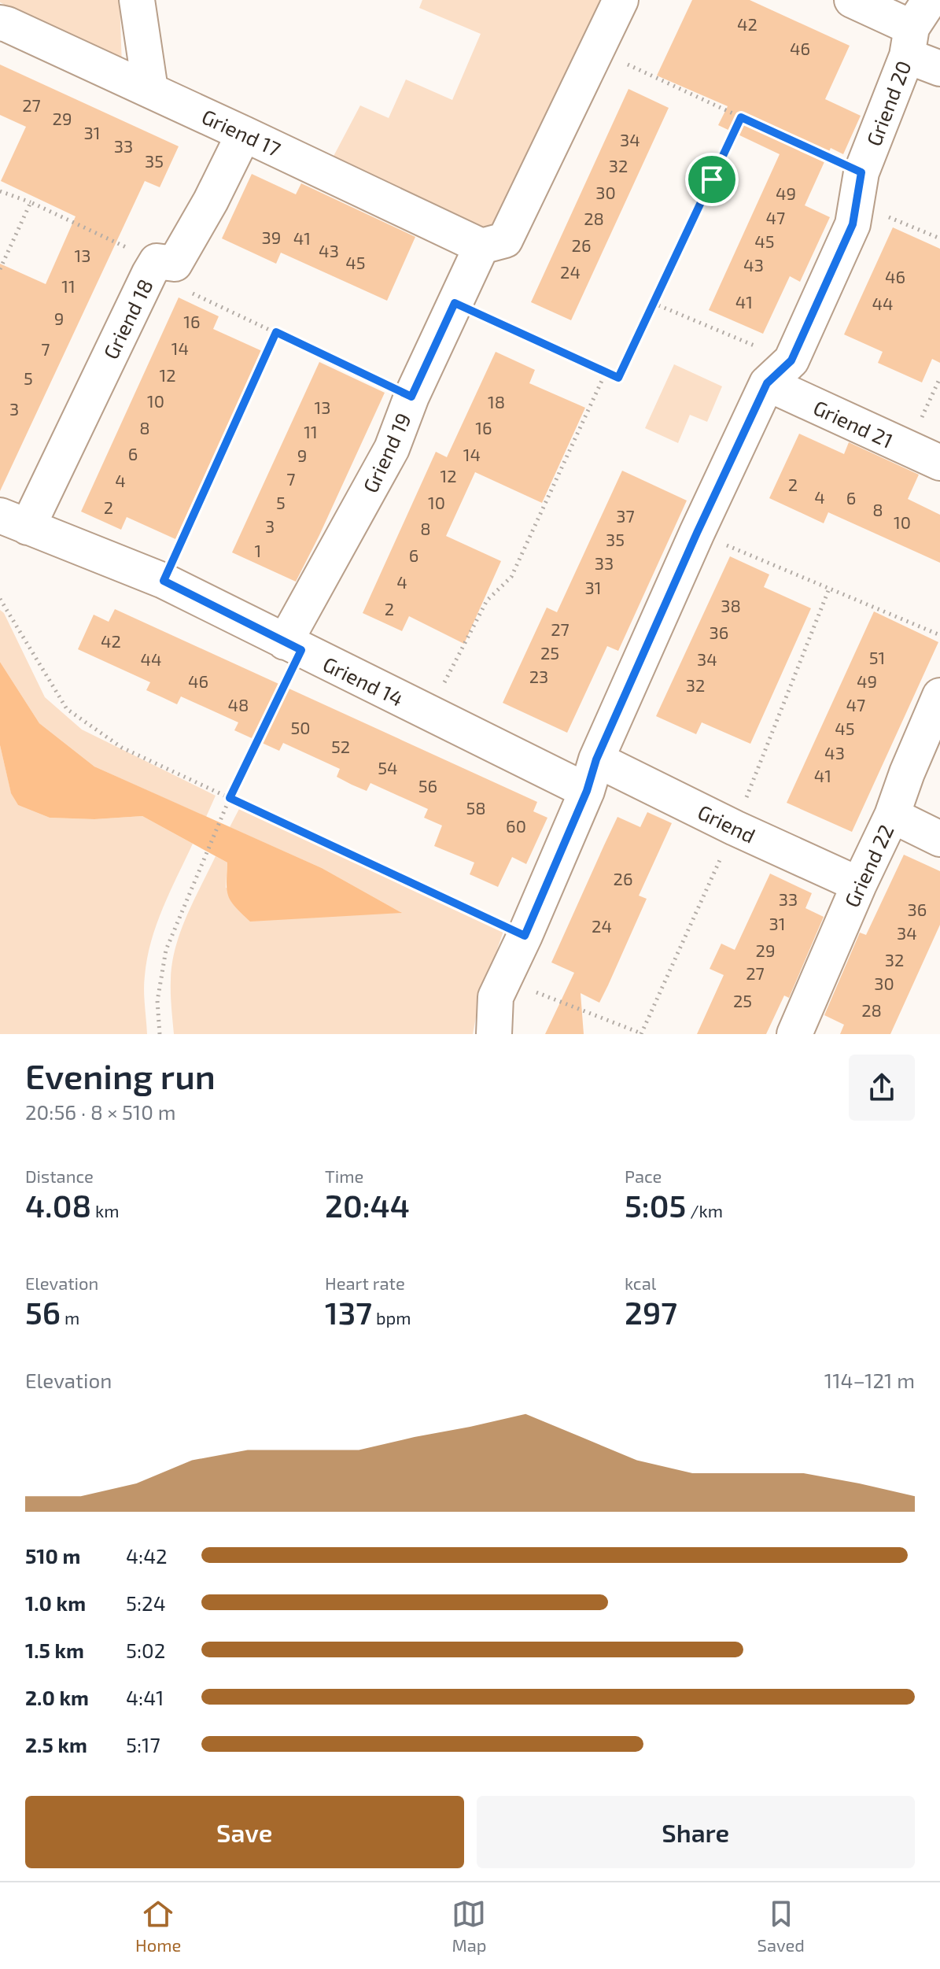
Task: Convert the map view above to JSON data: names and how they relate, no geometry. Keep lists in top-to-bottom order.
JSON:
{
  "streets": {
    "street": [
      "Griend 20",
      "Griend 17",
      "Griend 18",
      "Griend 21",
      "Griend 19",
      "Griend 14",
      "Griend",
      "Griend 22"
    ]
  },
  "crossings": [
    ["Griend 20", "Griend 21"],
    ["Griend 20", "Griend 14"],
    ["Griend 20", "Griend"],
    ["Griend 17", "Griend 18"],
    ["Griend 17", "Griend 19"],
    ["Griend 18", "Griend 14"],
    ["Griend 19", "Griend 14"],
    ["Griend 14", "Griend"],
    ["Griend", "Griend 22"]
  ],
  "house_numbers": [
    "42",
    "46",
    "27",
    "29",
    "31",
    "34",
    "33",
    "35",
    "32",
    "30",
    "49",
    "47",
    "28",
    "39",
    "41",
    "45",
    "26",
    "43",
    "13",
    "45",
    "43",
    "24",
    "46",
    "11",
    "41",
    "44",
    "9",
    "16",
    "14",
    "7",
    "12",
    "5",
    "10",
    "18",
    "13",
    "3",
    "8",
    "16",
    "11",
    "6",
    "14",
    "9",
    "12",
    "7",
    "4",
    "2",
    "4",
    "6",
    "5",
    "10",
    "2",
    "8",
    "37",
    "10",
    "3",
    "8",
    "35",
    "1",
    "6",
    "33",
    "4",
    "31",
    "38",
    "2",
    "27",
    "36",
    "42",
    "25",
    "51",
    "44",
    "34",
    "23",
    "46",
    "49",
    "32",
    "48",
    "47",
    "50",
    "45",
    "52",
    "43",
    "54",
    "41",
    "56",
    "58",
    "60",
    "26",
    "33",
    "36",
    "31",
    "24",
    "34",
    "29",
    "32",
    "27",
    "30",
    "25",
    "28"
  ],
  "page": {
    "heading": ["Evening run", "20:56 · 8 × 510 m"],
    "stats": [
      ["Distance", "4.08 km"],
      ["Time", "20:44"],
      ["Pace", "5:05 /km"],
      ["Elevation", "56 m"],
      ["Heart rate", "137 bpm"],
      ["kcal", "297"]
    ],
    "chart": ["Elevation", "114–121 m"],
    "list": [
      {
        "name": "510 m",
        "note": "4:42"
      },
      {
        "name": "1.0 km",
        "note": "5:24"
      },
      {
        "name": "1.5 km",
        "note": "5:02"
      },
      {
        "name": "2.0 km",
        "note": "4:41"
      },
      {
        "name": "2.5 km",
        "note": "5:17"
      }
    ],
    "buttons": ["Save", "Share"],
    "tabs": ["Home", "Map", "Saved"]
  }
}
